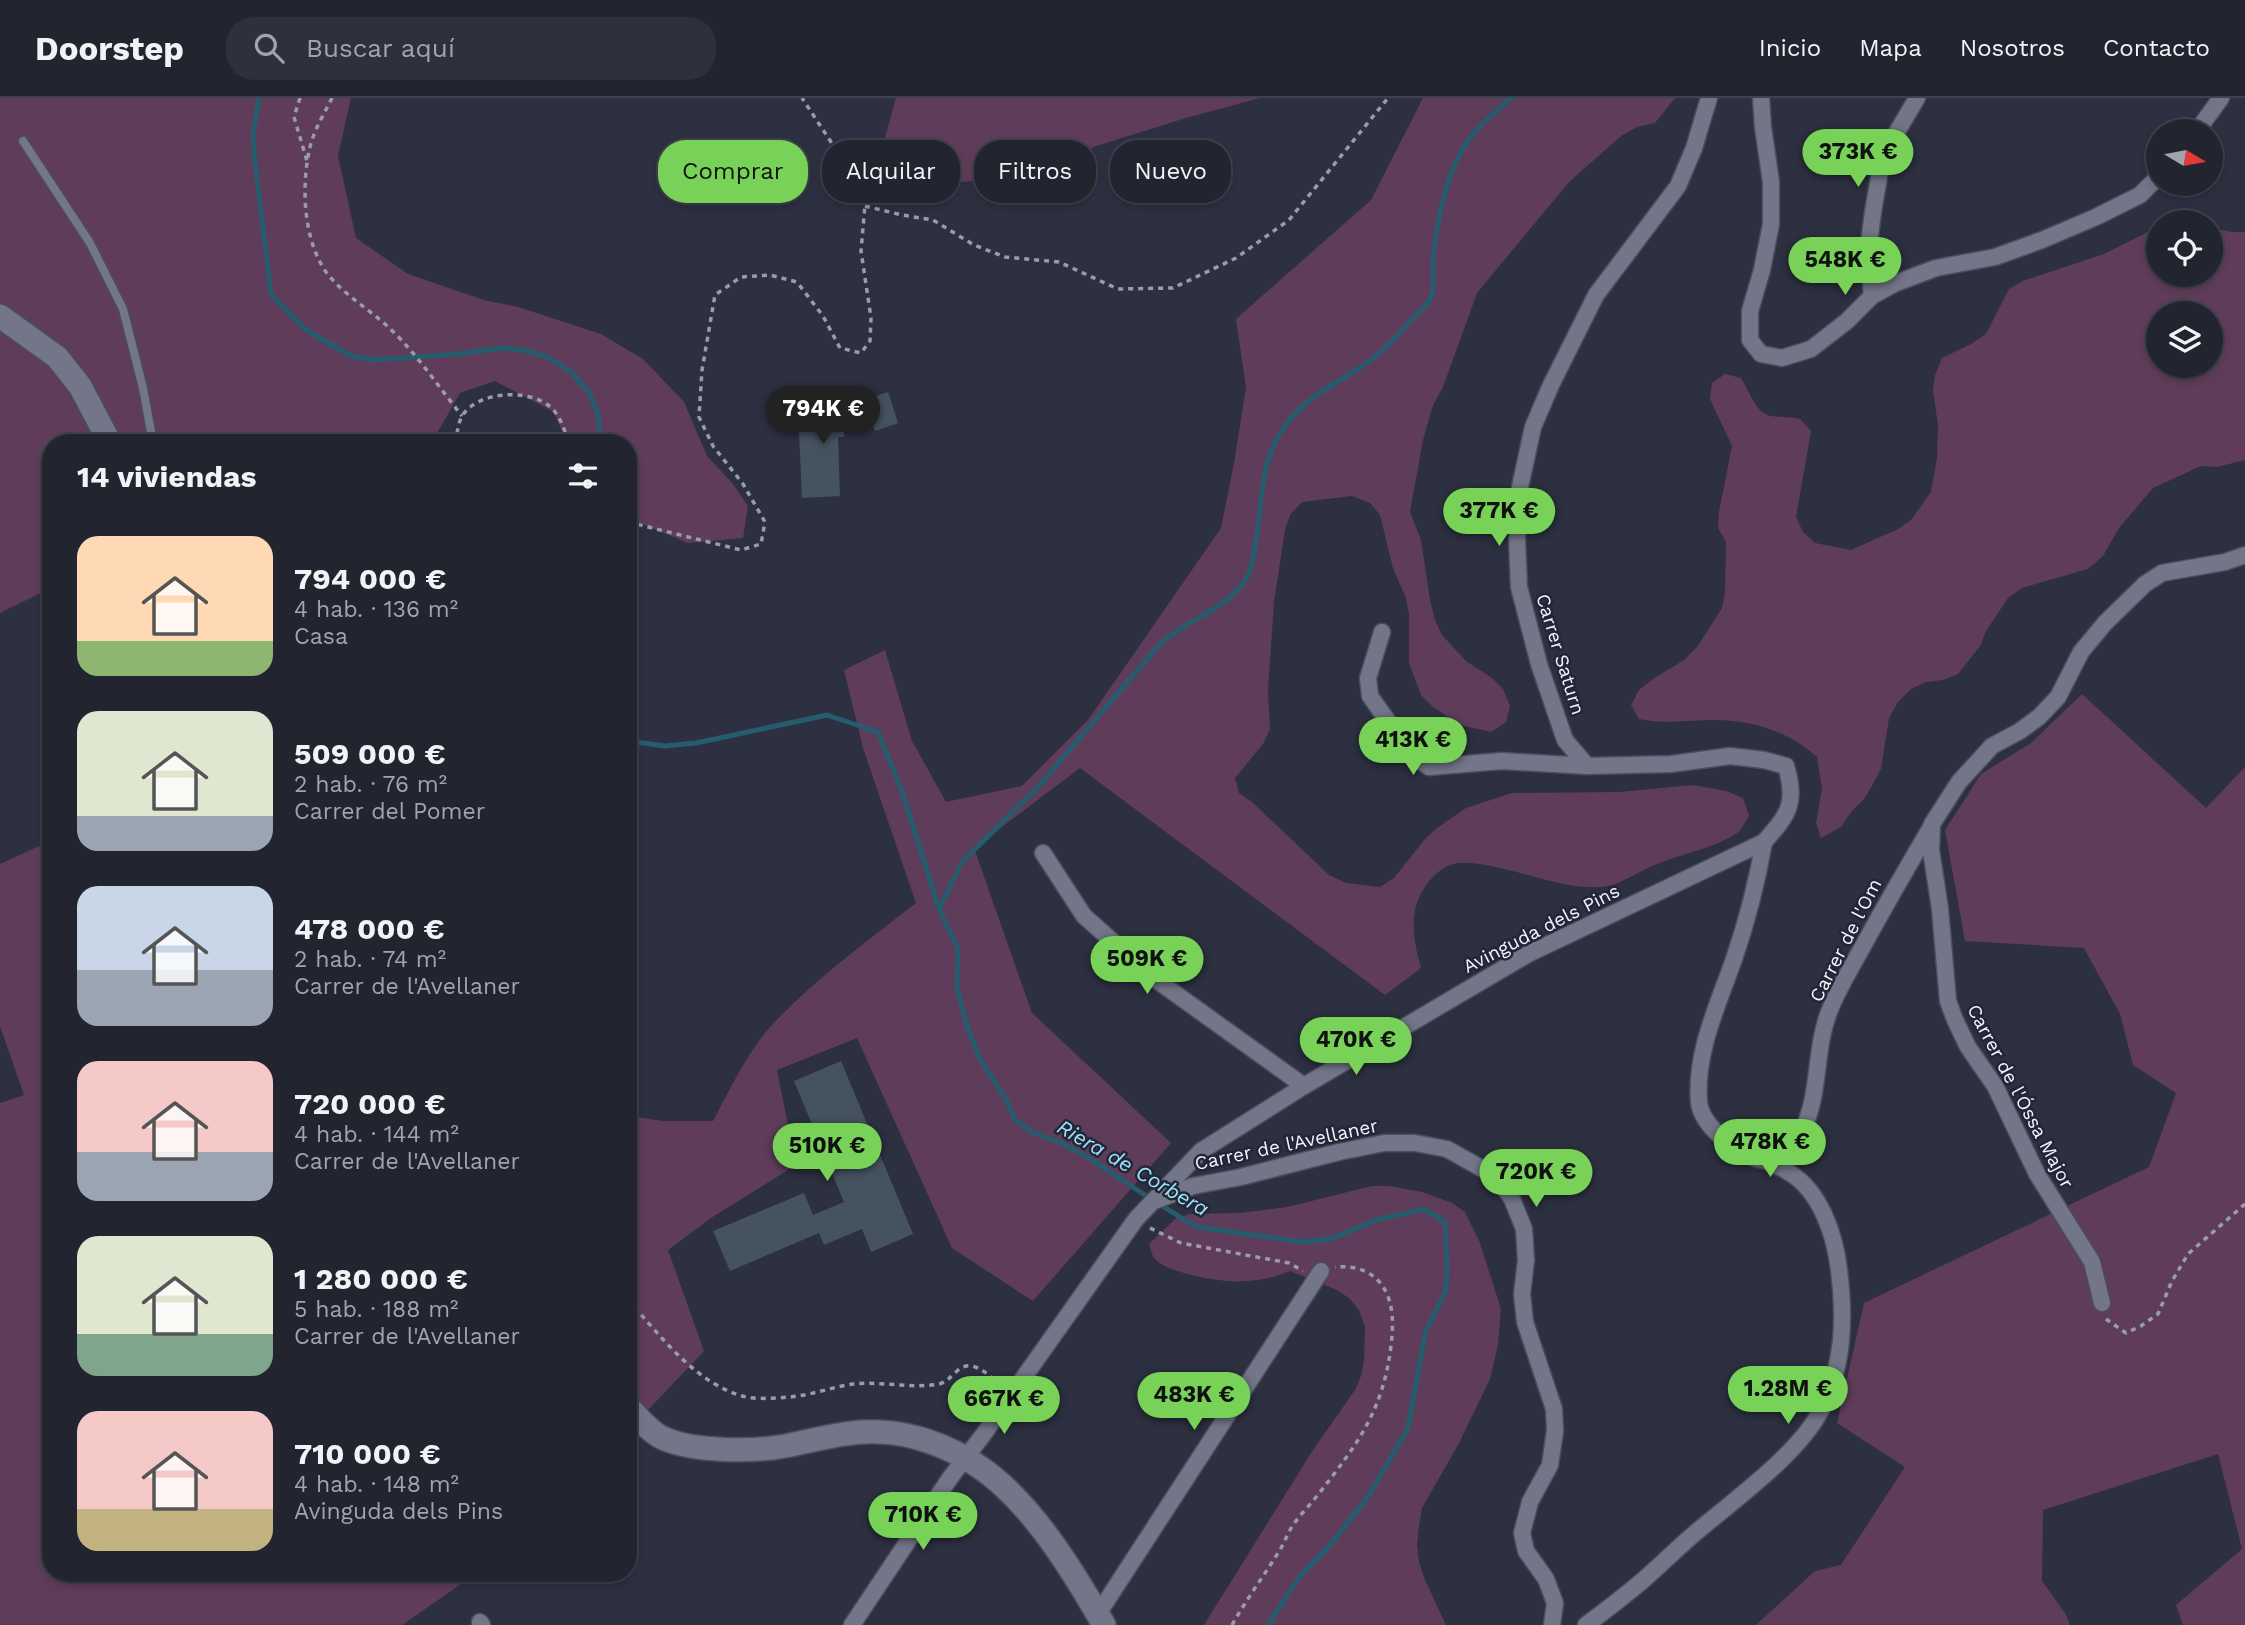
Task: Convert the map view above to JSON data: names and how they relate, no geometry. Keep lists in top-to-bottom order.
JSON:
{
  "streets": {
    "street": [
      "Carrer Saturn",
      "Avinguda dels Pins",
      "Carrer de l'Om",
      "Carrer de l'Óssa Major",
      "Carrer de l'Avellaner"
    ]
  },
  "crossings": [
    ["Avinguda dels Pins", "Carrer de l'Avellaner"],
    ["Carrer de l'Om", "Carrer de l'Óssa Major"]
  ],
  "water": ["Riera de Corbera"],
  "north": "right",
  "page": {
    "header": "Doorstep",
    "search": "Buscar aquí",
    "nav": [
      "Inicio",
      "Mapa",
      "Nosotros",
      "Contacto"
    ],
    "price": [
      "373K €",
      "548K €",
      "794K €",
      "377K €",
      "413K €",
      "509K €",
      "470K €",
      "478K €",
      "510K €",
      "720K €",
      "1.28M €",
      "483K €",
      "667K €",
      "710K €"
    ],
    "chip": [
      "Comprar",
      "Alquilar",
      "Filtros",
      "Nuevo"
    ],
    "heading": "14 viviendas",
    "list": [
      {
        "name": "794 000 €",
        "note": "4 hab. · 136 m² · Casa"
      },
      {
        "name": "509 000 €",
        "note": "2 hab. · 76 m² · Carrer del Pomer"
      },
      {
        "name": "478 000 €",
        "note": "2 hab. · 74 m² · Carrer de l'Avellaner"
      },
      {
        "name": "720 000 €",
        "note": "4 hab. · 144 m² · Carrer de l'Avellaner"
      },
      {
        "name": "1 280 000 €",
        "note": "5 hab. · 188 m² · Carrer de l'Avellaner"
      },
      {
        "name": "710 000 €",
        "note": "4 hab. · 148 m² · Avinguda dels Pins"
      }
    ]
  }
}
